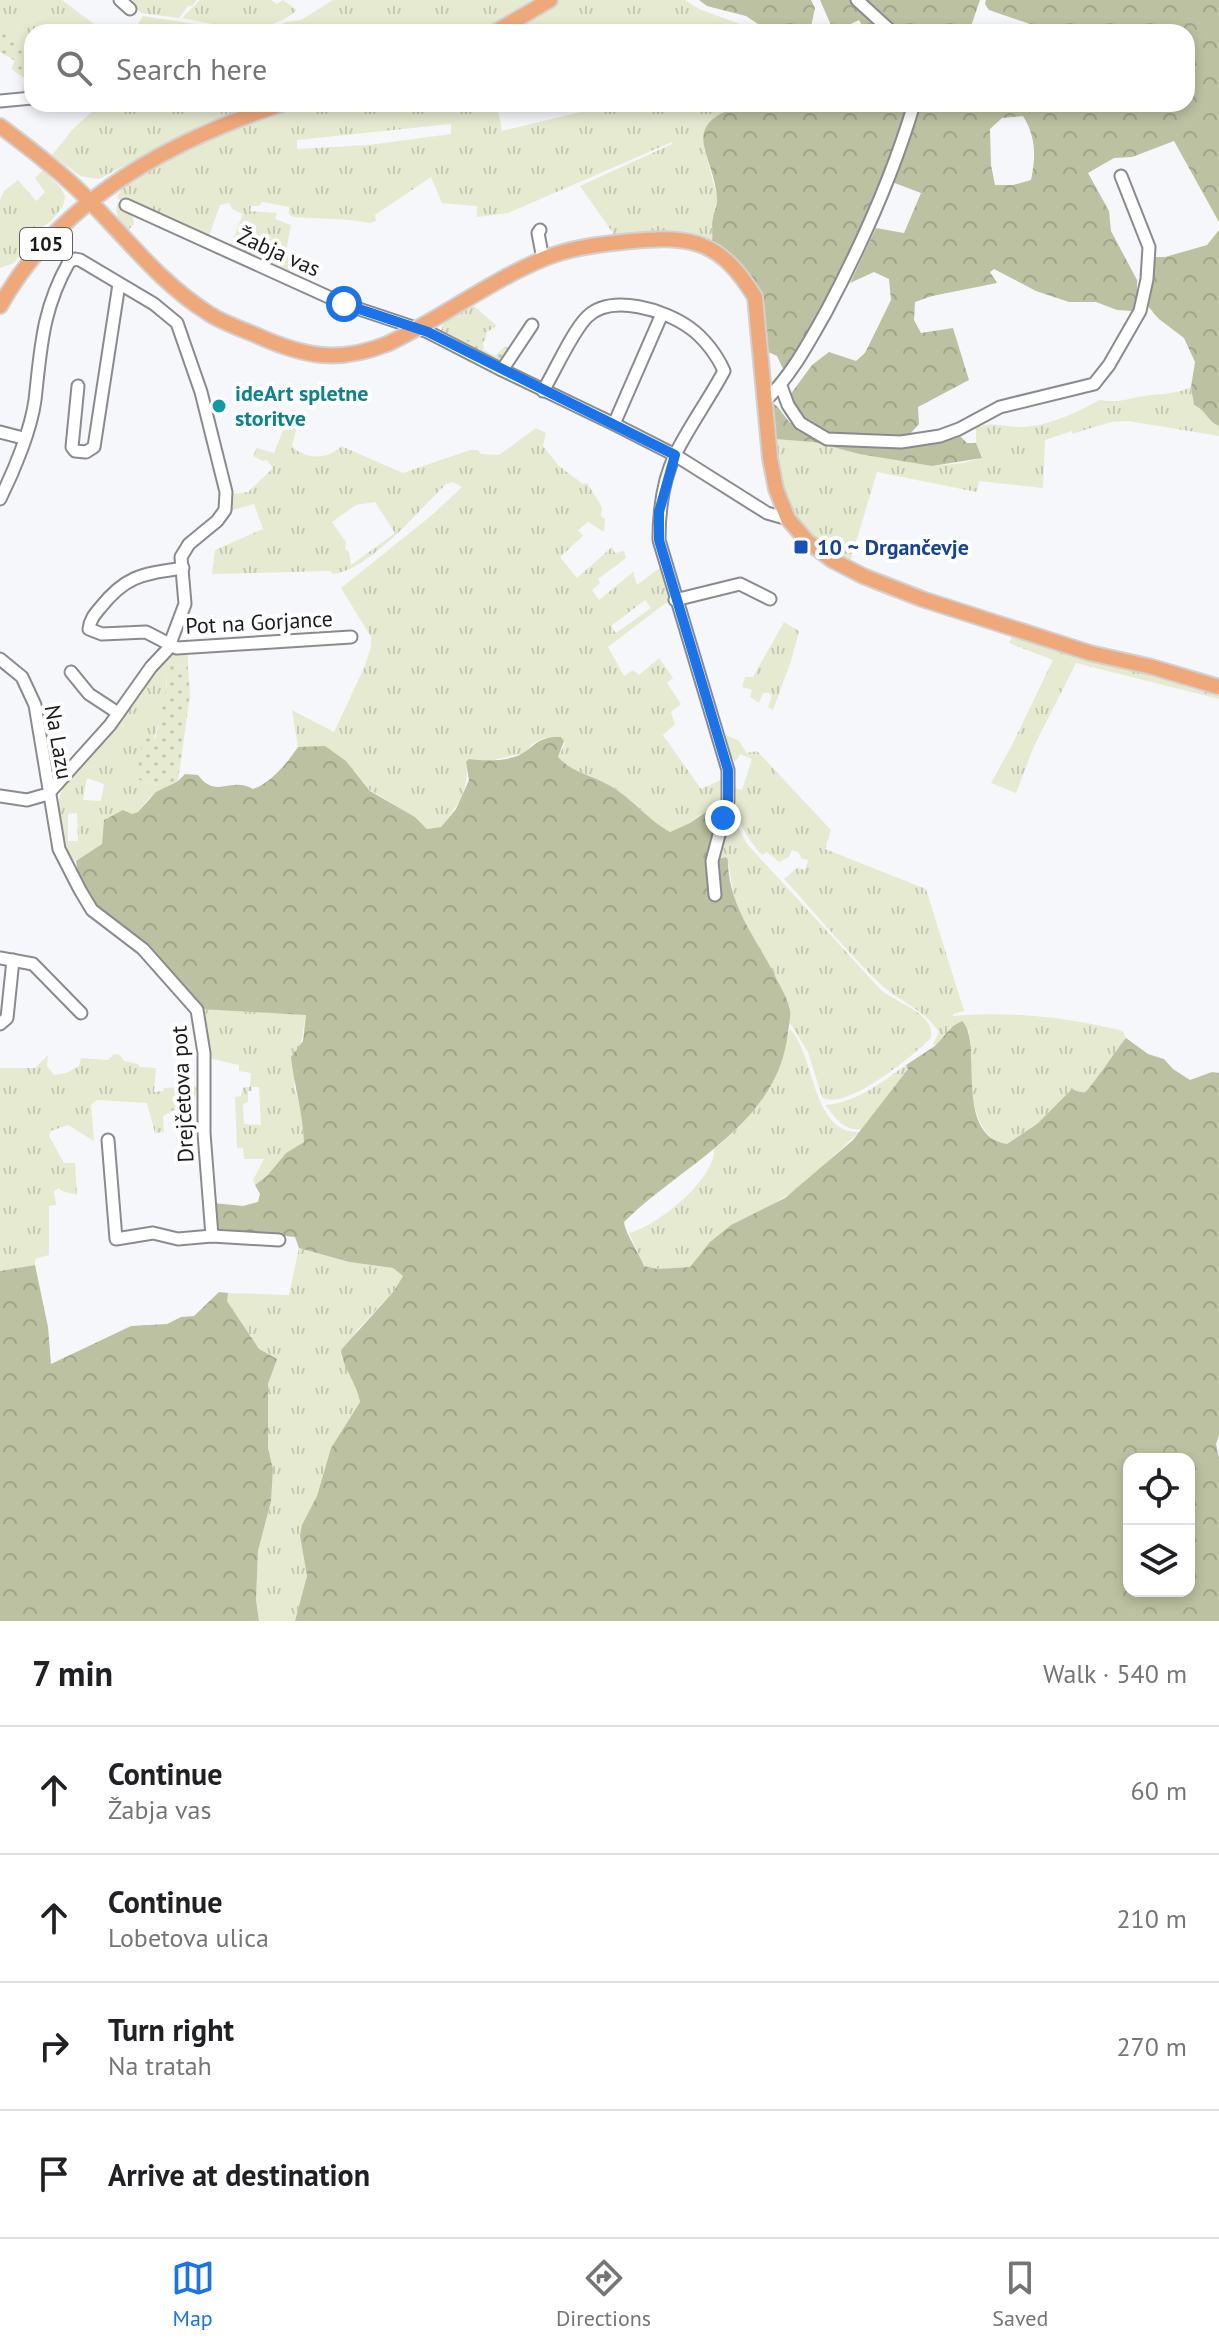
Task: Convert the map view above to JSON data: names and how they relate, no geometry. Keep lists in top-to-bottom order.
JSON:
{
  "streets": {
    "main road": ["105"],
    "street": [
      "Žabja vas",
      "Pot na Gorjance",
      "Na Lazu",
      "Drejčetova pot"
    ]
  },
  "crossings": [
    ["Pot na Gorjance", "Na Lazu"],
    ["Pot na Gorjance", "Drejčetova pot"],
    ["Na Lazu", "Drejčetova pot"]
  ],
  "places": {
    "other": ["ideArt spletne storitve"],
    "transit": ["10 ~ Drgančevje"]
  },
  "page": {
    "search": "Search here",
    "heading": ["7 min", "Walk · 540 m"],
    "list": [
      ["Continue", "Žabja vas", "60 m"],
      ["Continue", "Lobetova ulica", "210 m"],
      ["Turn right", "Na tratah", "270 m"],
      "Arrive at destination"
    ],
    "nav": ["Map", "Directions", "Saved"]
  }
}
